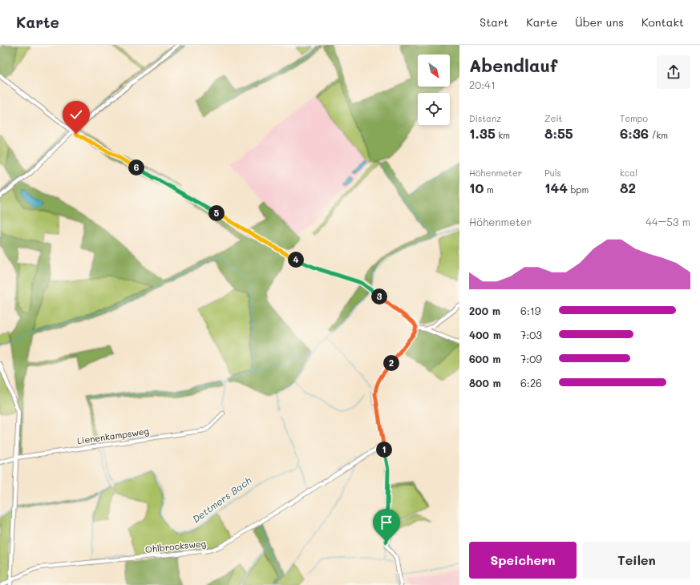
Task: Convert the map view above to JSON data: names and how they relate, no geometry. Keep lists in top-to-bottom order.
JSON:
{
  "streets": {
    "street": ["Lienenkampsweg", "Ohlbrocksweg"]
  },
  "water": ["Dettmers Bach"],
  "north": "bottom right",
  "page": {
    "header": "Karte",
    "nav": [
      "Start",
      "Karte",
      "Über uns",
      "Kontakt"
    ],
    "heading": ["Abendlauf", "20:41"],
    "stats": [
      ["Distanz", "1.35 km"],
      ["Zeit", "8:55"],
      ["Tempo", "6:36 /km"],
      ["Höhenmeter", "10 m"],
      ["Puls", "144 bpm"],
      ["kcal", "82"]
    ],
    "pins": [
      "6",
      "5",
      "4",
      "3",
      "2",
      "1"
    ],
    "chart": ["Höhenmeter", "44–53 m"],
    "list": [
      {
        "name": "200 m",
        "note": "6:19"
      },
      {
        "name": "400 m",
        "note": "7:03"
      },
      {
        "name": "600 m",
        "note": "7:09"
      },
      {
        "name": "800 m",
        "note": "6:26"
      }
    ],
    "buttons": ["Speichern", "Teilen"]
  }
}
